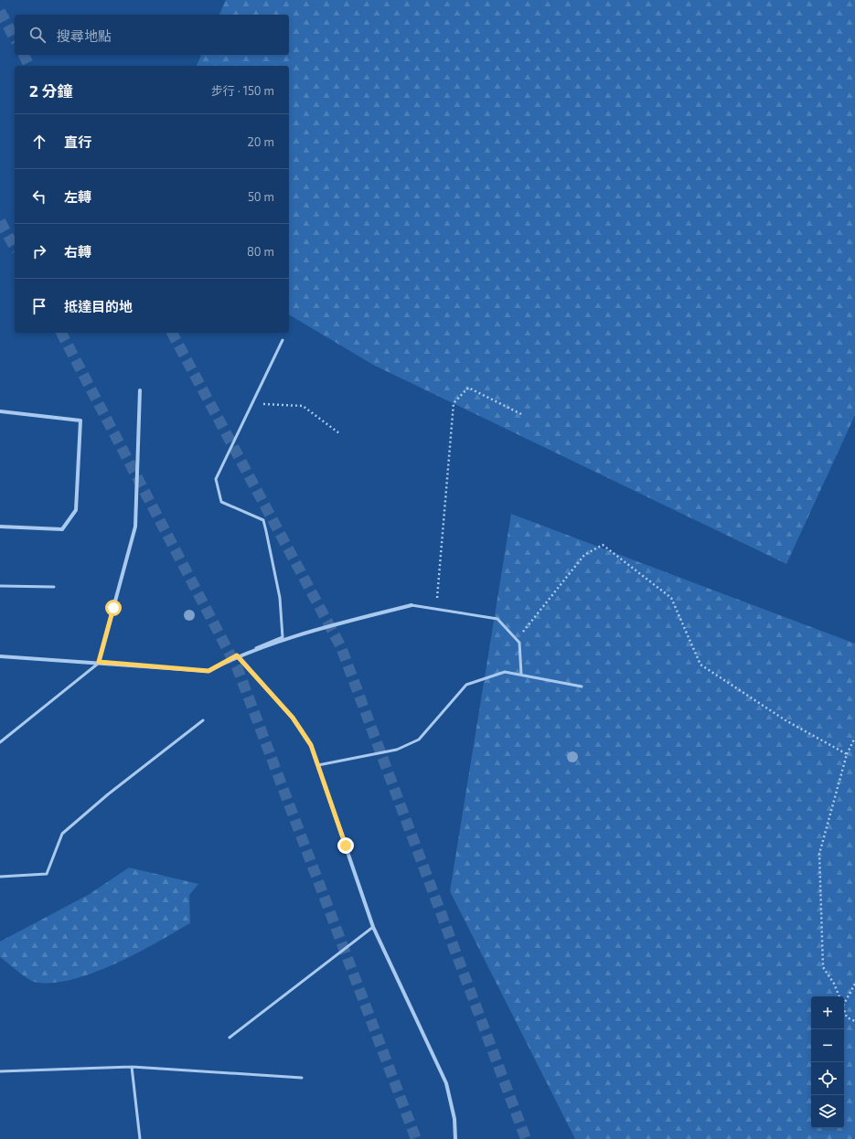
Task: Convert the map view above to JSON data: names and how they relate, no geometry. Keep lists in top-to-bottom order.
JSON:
{
  "page": {
    "search": "搜尋地點",
    "heading": ["2 分鐘", "步行 · 150 m"],
    "list": [
      ["直行", "20 m"],
      ["左轉", "50 m"],
      ["右轉", "80 m"],
      "抵達目的地"
    ],
    "map_buttons": ["+", "−"]
  }
}
